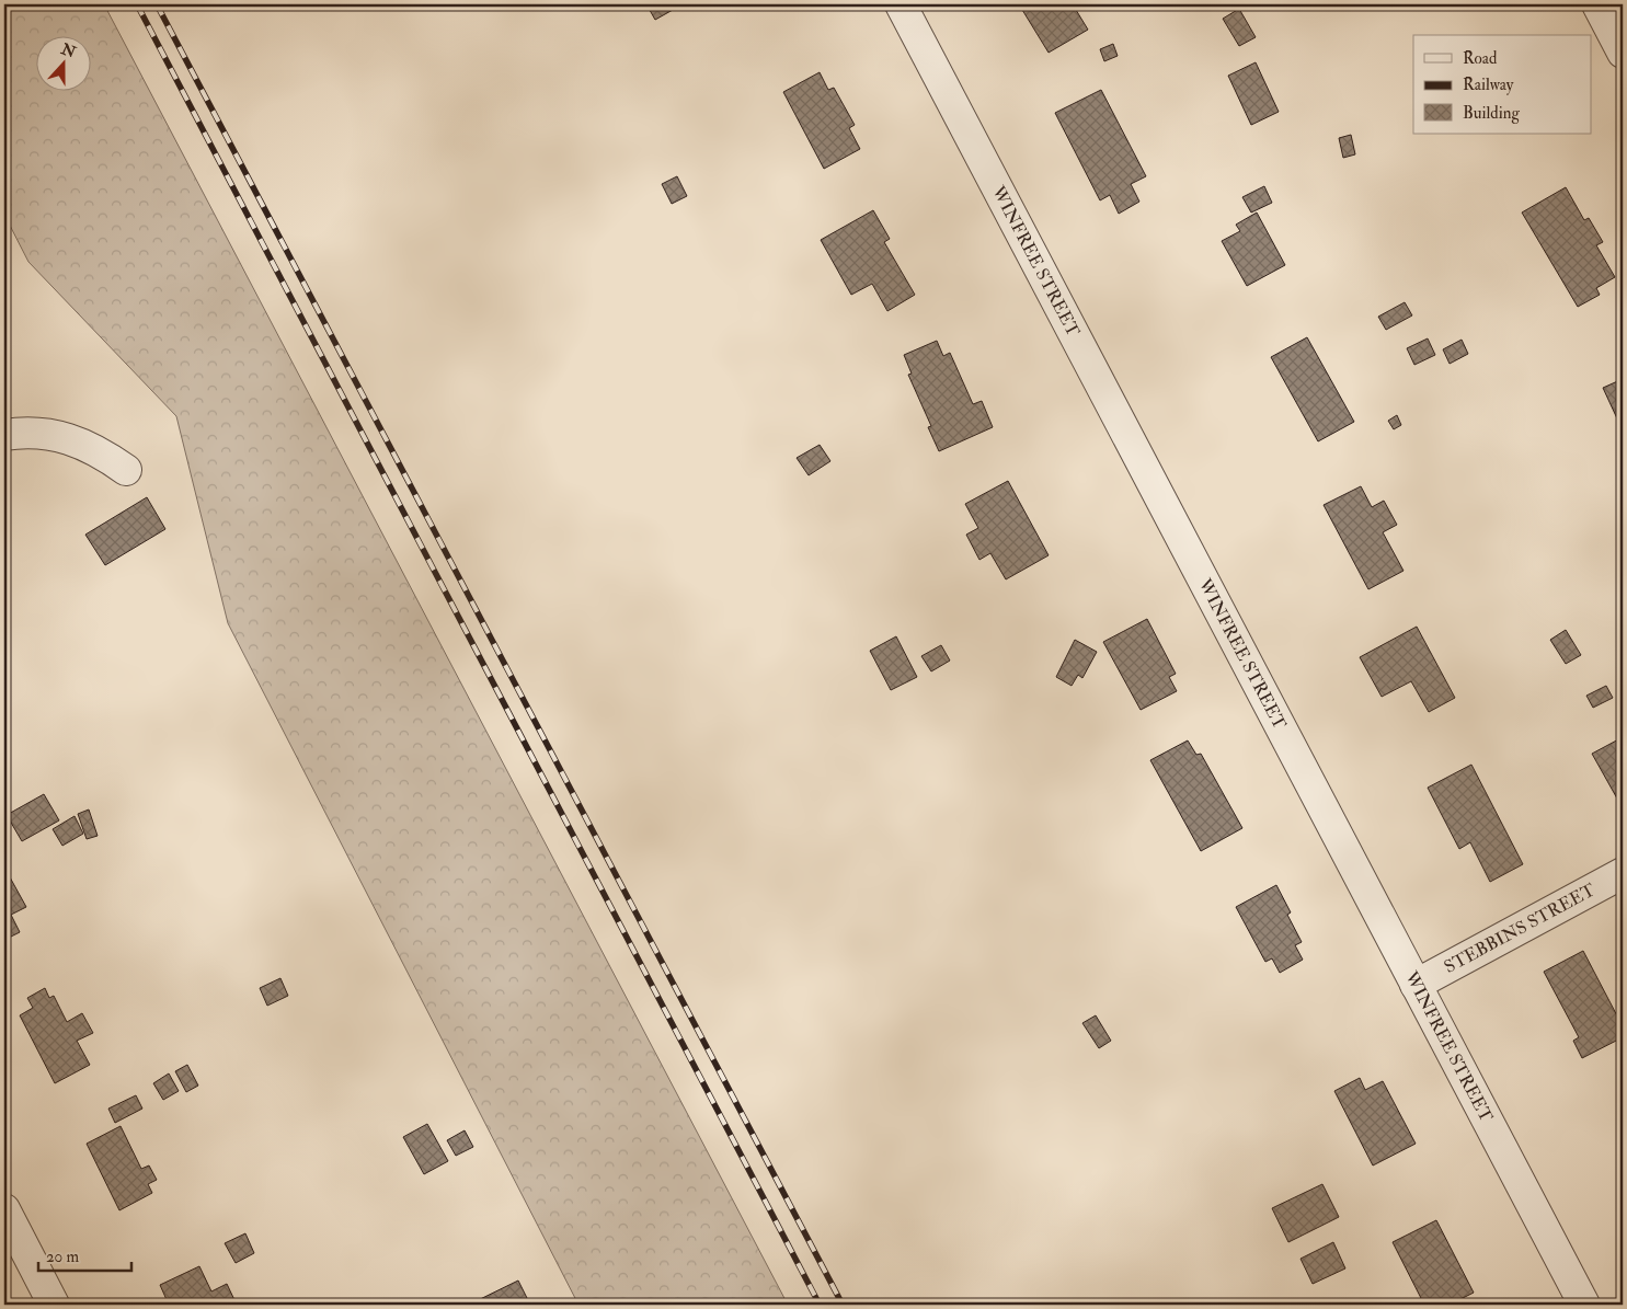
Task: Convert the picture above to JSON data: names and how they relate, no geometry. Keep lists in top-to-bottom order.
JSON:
{
  "streets": {
    "street": ["WINFREE STREET", "STEBBINS STREET"]
  },
  "crossings": [
    ["WINFREE STREET", "STEBBINS STREET"]
  ],
  "legend": ["Road", "Railway", "Building"],
  "scale_bar": "20 m",
  "north": "top"
}
